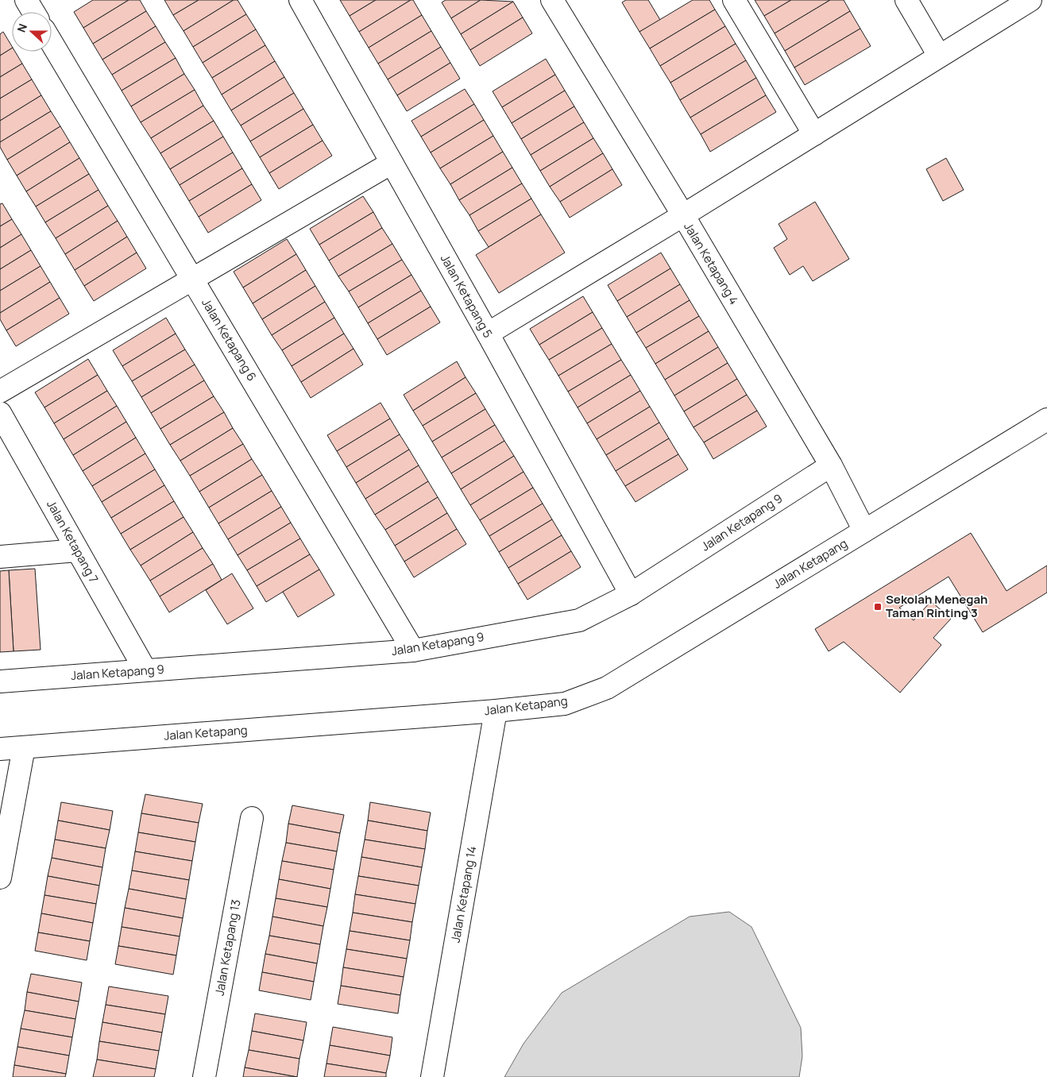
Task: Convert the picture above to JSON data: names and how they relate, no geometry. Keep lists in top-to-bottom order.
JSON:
{
  "streets": {
    "street": [
      "Jalan Ketapang 4",
      "Jalan Ketapang 5",
      "Jalan Ketapang 6",
      "Jalan Ketapang 9",
      "Jalan Ketapang 7",
      "Jalan Ketapang",
      "Jalan Ketapang 14",
      "Jalan Ketapang 13"
    ]
  },
  "crossings": [
    ["Jalan Ketapang 4", "Jalan Ketapang 9"],
    ["Jalan Ketapang 4", "Jalan Ketapang"],
    ["Jalan Ketapang 5", "Jalan Ketapang 9"],
    ["Jalan Ketapang 6", "Jalan Ketapang 9"],
    ["Jalan Ketapang 9", "Jalan Ketapang 7"],
    ["Jalan Ketapang", "Jalan Ketapang 14"]
  ],
  "places": {
    "transit": ["Sekolah Menegah Taman Rinting 3"]
  },
  "north": "left"
}
